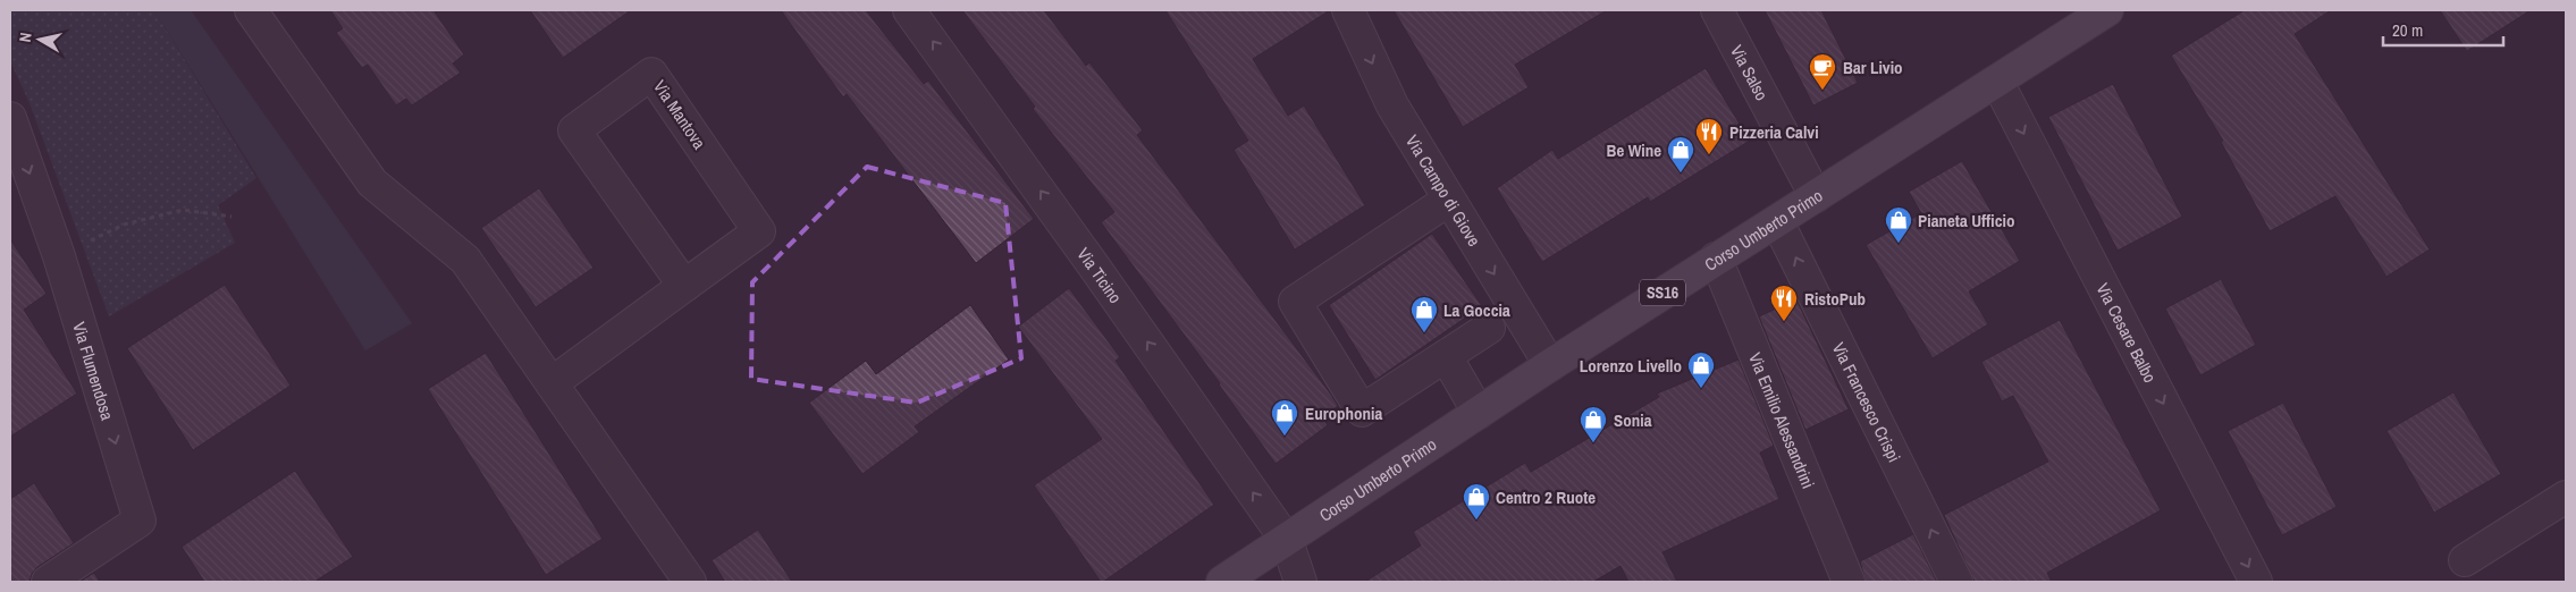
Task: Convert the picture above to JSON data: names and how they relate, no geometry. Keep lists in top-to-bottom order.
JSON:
{
  "streets": {
    "main road": ["Corso Umberto Primo", "SS16"],
    "street": [
      "Via Salso",
      "Via Mantova",
      "Via Campo di Giove",
      "Via Ticino",
      "Via Cesare Balbo",
      "Via Flumendosa",
      "Via Francesco Crispi",
      "Via Emilio Alessandrini"
    ]
  },
  "crossings": [
    ["Via Salso", "Corso Umberto Primo"],
    ["Via Campo di Giove", "Corso Umberto Primo"],
    ["Corso Umberto Primo", "Via Ticino"],
    ["Corso Umberto Primo", "Via Cesare Balbo"],
    ["Corso Umberto Primo", "Via Francesco Crispi"],
    ["Corso Umberto Primo", "Via Emilio Alessandrini"]
  ],
  "one_way": [
    "Via Campo di Giove",
    "Via Ticino",
    "Via Cesare Balbo",
    "Via Flumendosa",
    "Via Francesco Crispi"
  ],
  "places": {
    "cafe": ["Bar Livio"],
    "restaurant": ["Pizzeria Calvi", "RistoPub"],
    "shop": [
      "Be Wine",
      "Pianeta Ufficio",
      "La Goccia",
      "Lorenzo Livello",
      "Europhonia",
      "Sonia",
      "Centro 2 Ruote"
    ]
  },
  "scale_bar": "20 m",
  "north": "left"
}
